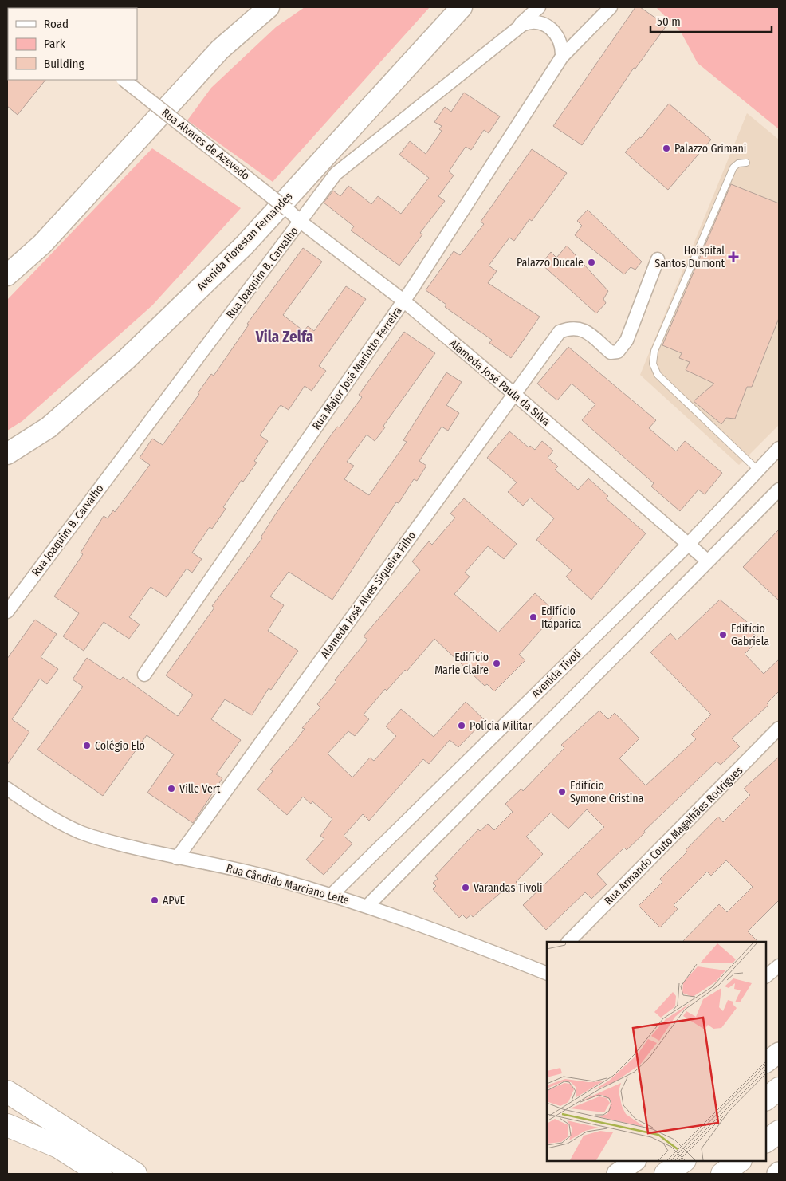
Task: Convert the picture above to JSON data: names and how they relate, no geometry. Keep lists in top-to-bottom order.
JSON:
{
  "streets": {
    "highway": ["Avenida Florestan Fernandes"],
    "street": [
      "Rua Alvares de Azevedo",
      "Rua Joaquim B. Carvalho",
      "Rua Major José Mariotto Ferreira",
      "Alameda José Paula da Silva",
      "Alameda José Alves Siqueira Filho",
      "Avenida Tivoli",
      "Rua Armando Couto Magalhães Rodrigues",
      "Rua Cândido Marciano Leite"
    ]
  },
  "crossings": [
    ["Rua Alvares de Azevedo", "Alameda José Paula da Silva"],
    ["Rua Joaquim B. Carvalho", "Rua Major José Mariotto Ferreira"],
    ["Rua Joaquim B. Carvalho", "Alameda José Paula da Silva"],
    ["Rua Major José Mariotto Ferreira", "Alameda José Paula da Silva"],
    ["Alameda José Paula da Silva", "Alameda José Alves Siqueira Filho"],
    ["Alameda José Paula da Silva", "Avenida Tivoli"],
    ["Alameda José Alves Siqueira Filho", "Rua Cândido Marciano Leite"],
    ["Avenida Tivoli", "Rua Cândido Marciano Leite"]
  ],
  "districts": ["Vila Zelfa"],
  "places": {
    "other": [
      "Palazzo Grimani",
      "Palazzo Ducale",
      "Edifício Itaparica",
      "Edifício Gabriela",
      "Edifício Marie Claire",
      "Polícia Militar",
      "Colégio Elo",
      "Ville Vert",
      "Edifício Symone Cristina",
      "Varandas Tivoli",
      "APVE"
    ],
    "health": ["Hoispital Santos Dumont"]
  },
  "legend": ["Road", "Park", "Building"],
  "scale_bar": "50 m"
}
